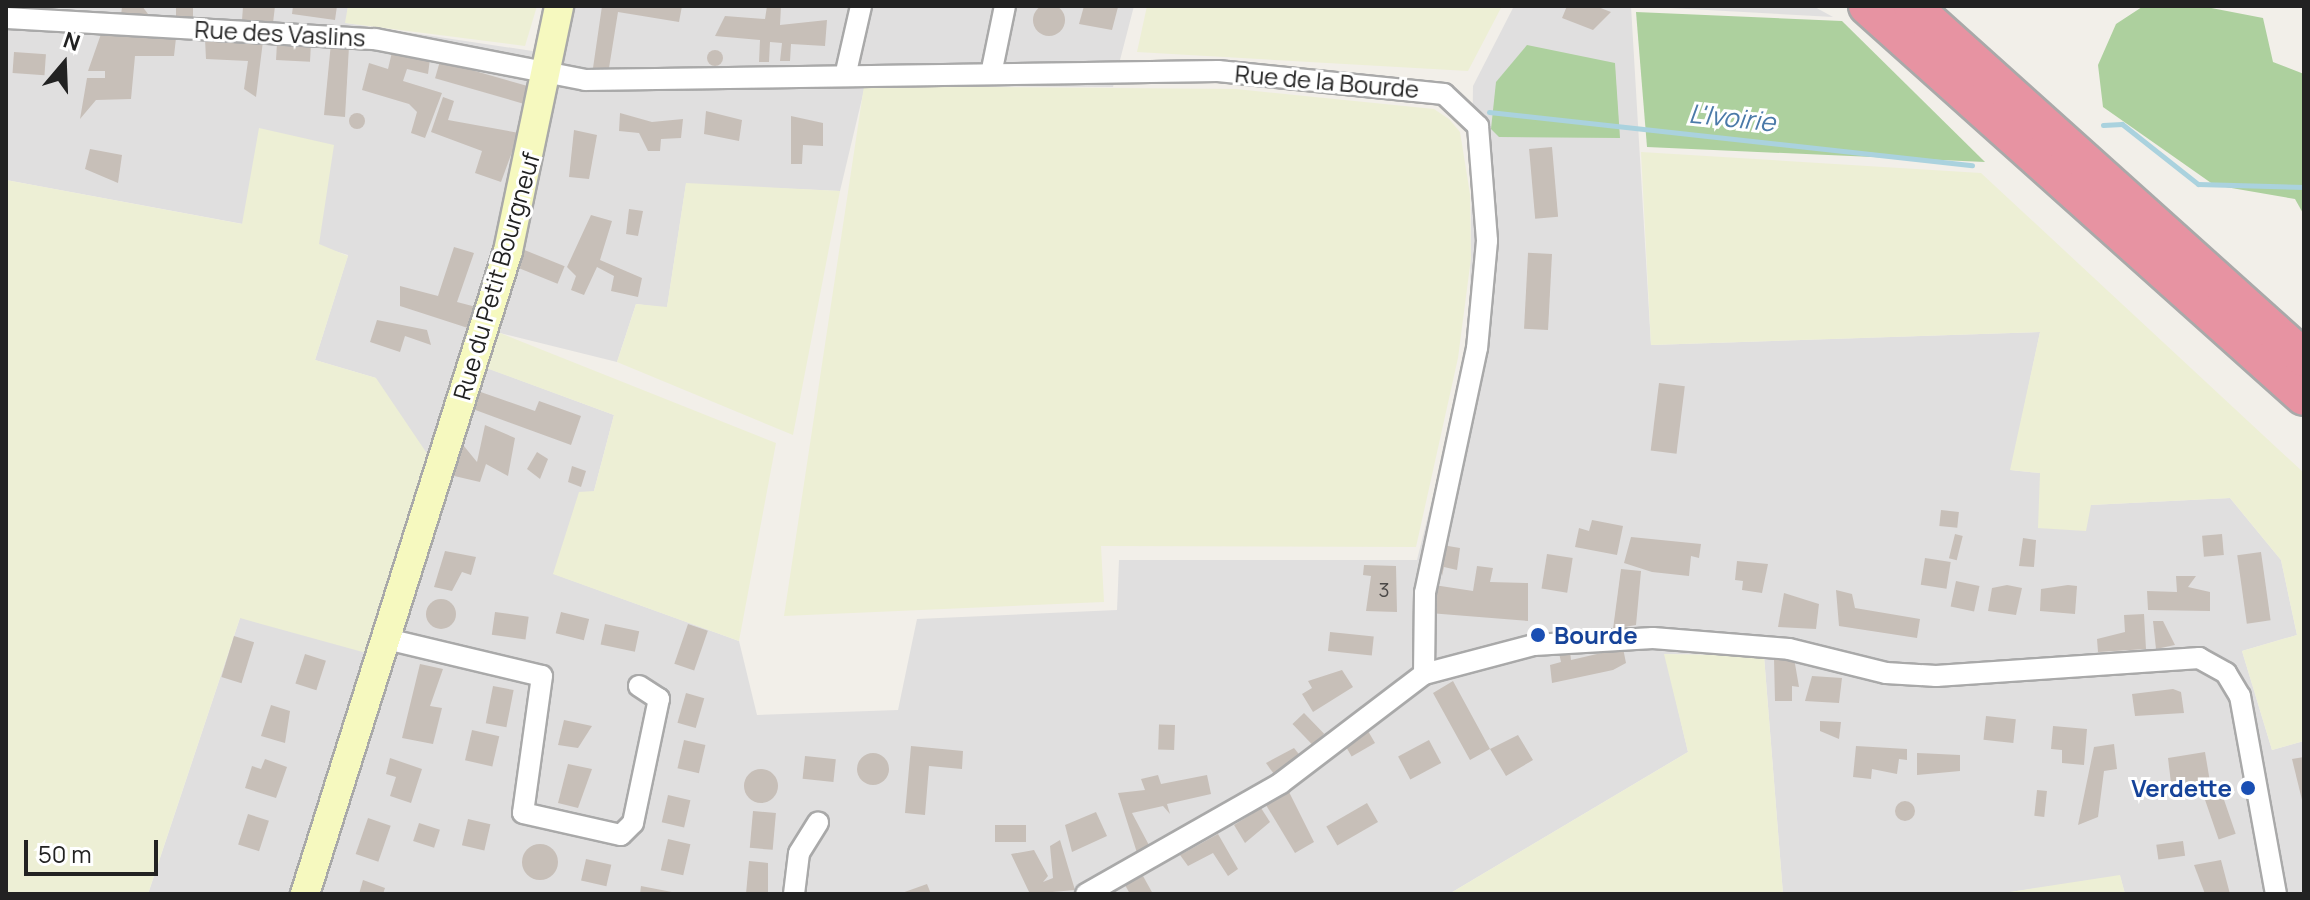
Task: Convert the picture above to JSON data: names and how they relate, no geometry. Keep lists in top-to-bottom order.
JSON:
{
  "streets": {
    "street": ["Rue des Vaslins", "Rue de la Bourde", "Rue du Petit Bourgneuf"]
  },
  "crossings": [
    ["Rue des Vaslins", "Rue du Petit Bourgneuf"]
  ],
  "water": ["L'Ivoirie"],
  "places": ["Bourde", "Verdette"],
  "house_numbers": ["3"],
  "scale_bar": "50 m",
  "north": "top"
}
